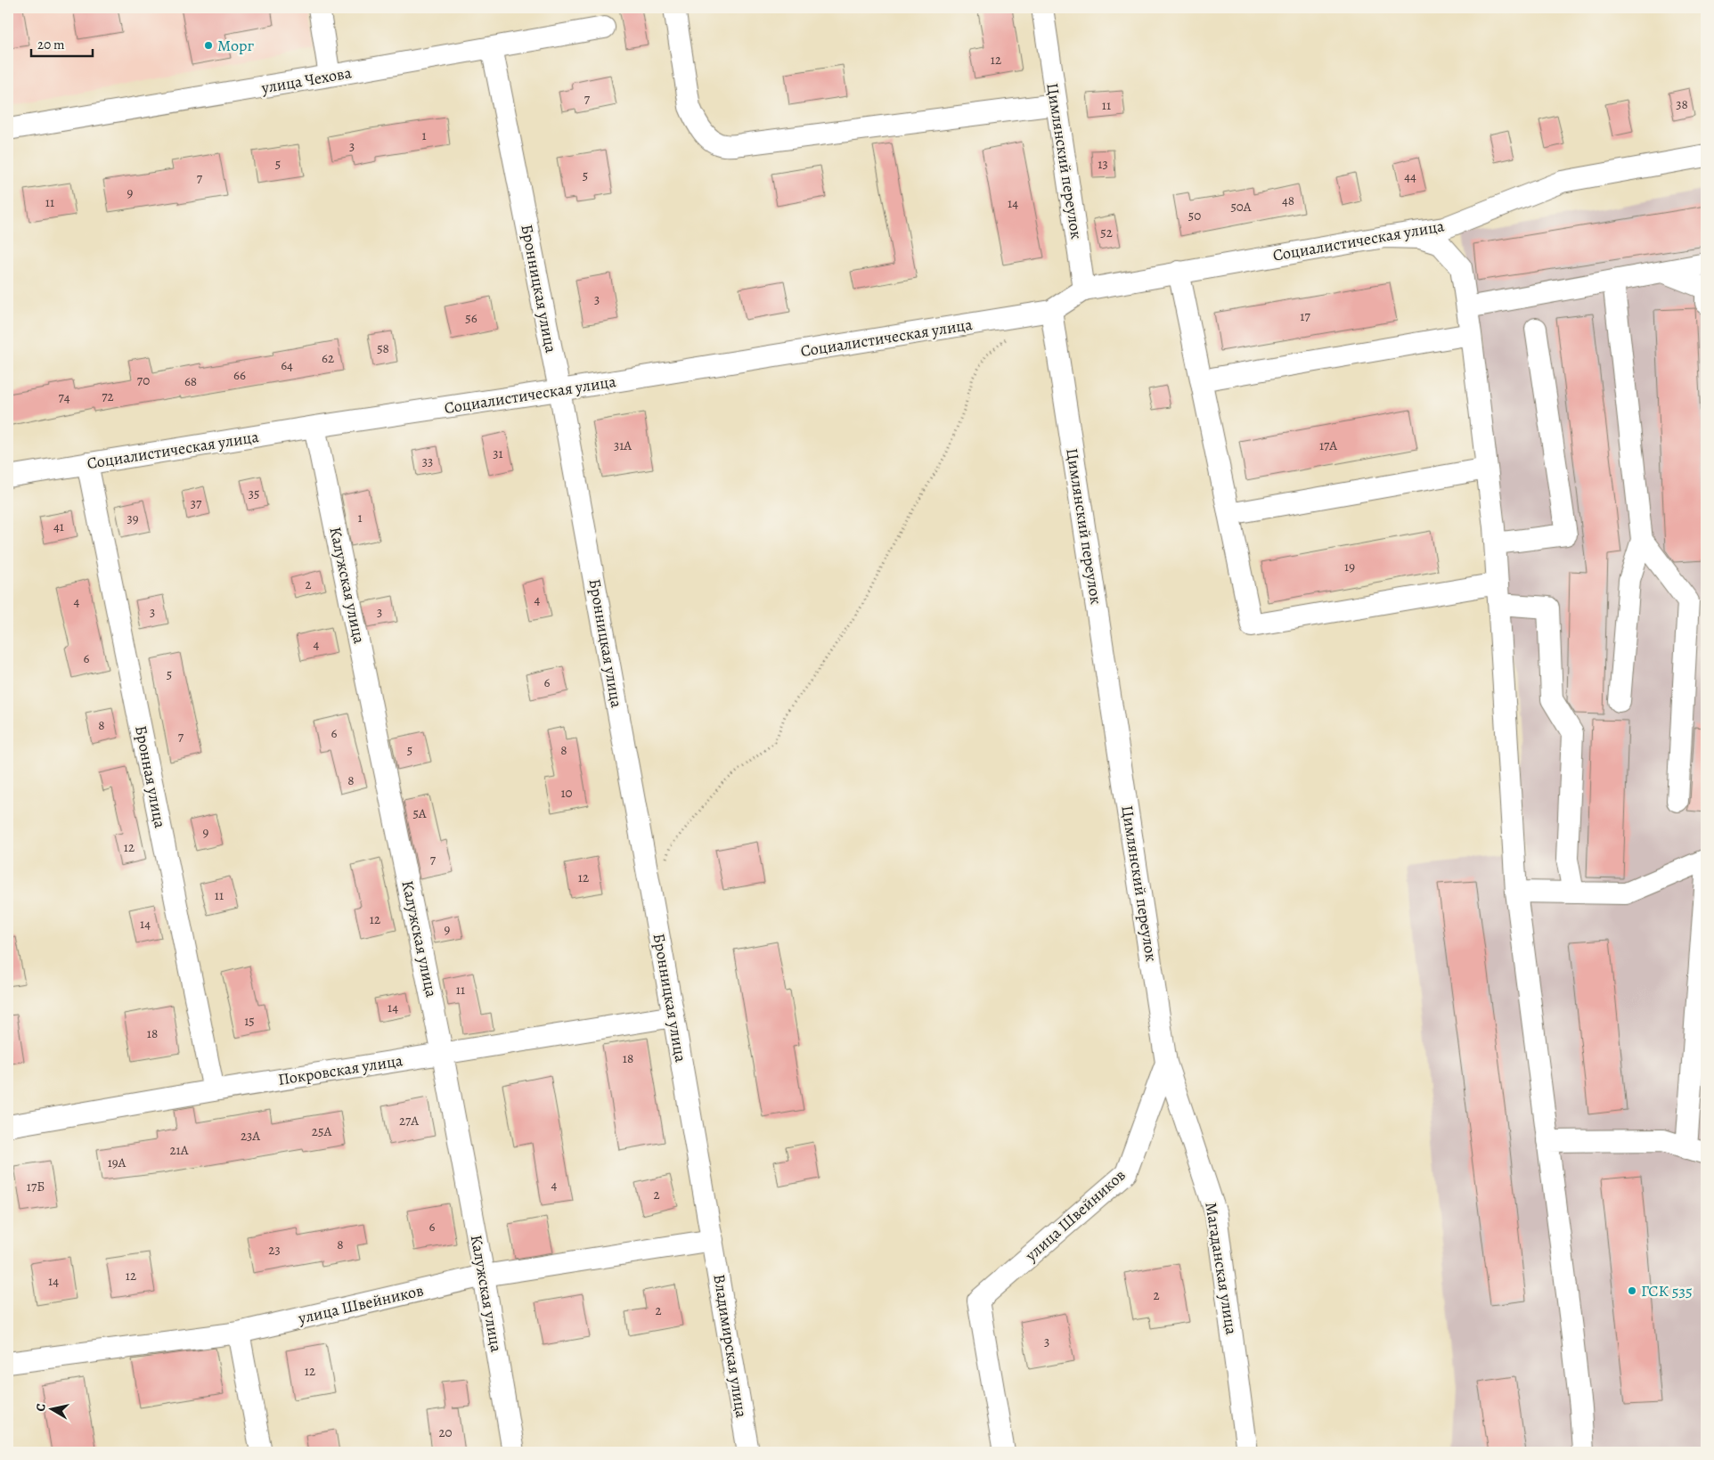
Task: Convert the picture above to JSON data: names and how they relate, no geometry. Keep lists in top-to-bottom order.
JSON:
{
  "streets": {
    "street": [
      "улица Чехова",
      "Цимлянский переулок",
      "Социалистическая улица",
      "Бронницкая улица",
      "Калужская улица",
      "Бронная улица",
      "Покровская улица",
      "улица Швейников",
      "Магаданская улица",
      "Владимирская улица"
    ]
  },
  "crossings": [
    ["улица Чехова", "Бронницкая улица"],
    ["Цимлянский переулок", "Социалистическая улица"],
    ["Цимлянский переулок", "улица Швейников"],
    ["Цимлянский переулок", "Магаданская улица"],
    ["Социалистическая улица", "Бронницкая улица"],
    ["Социалистическая улица", "Калужская улица"],
    ["Социалистическая улица", "Бронная улица"],
    ["Бронницкая улица", "Покровская улица"],
    ["Бронницкая улица", "улица Швейников"],
    ["Бронницкая улица", "Владимирская улица"],
    ["Калужская улица", "Покровская улица"],
    ["Калужская улица", "улица Швейников"],
    ["Бронная улица", "Покровская улица"],
    ["улица Швейников", "Магаданская улица"],
    ["улица Швейников", "Владимирская улица"]
  ],
  "places": ["Морг", "ГСК 535"],
  "house_numbers": [
    "12",
    "7",
    "38",
    "11",
    "1",
    "3",
    "5",
    "13",
    "5",
    "44",
    "7",
    "9",
    "48",
    "11",
    "14",
    "50А",
    "50",
    "52",
    "3",
    "17",
    "56",
    "58",
    "62",
    "64",
    "66",
    "70",
    "68",
    "72",
    "74",
    "31А",
    "17А",
    "31",
    "33",
    "35",
    "37",
    "1",
    "39",
    "41",
    "19",
    "2",
    "4",
    "4",
    "3",
    "3",
    "4",
    "6",
    "5",
    "6",
    "8",
    "6",
    "7",
    "5",
    "8",
    "8",
    "10",
    "5А",
    "9",
    "12",
    "7",
    "12",
    "11",
    "12",
    "14",
    "9",
    "11",
    "14",
    "15",
    "18",
    "18",
    "27А",
    "25А",
    "23А",
    "21А",
    "19А",
    "4",
    "17Б",
    "2",
    "6",
    "8",
    "23",
    "12",
    "14",
    "2",
    "2",
    "3",
    "12",
    "20"
  ],
  "scale_bar": "20 m",
  "north": "left"
}
